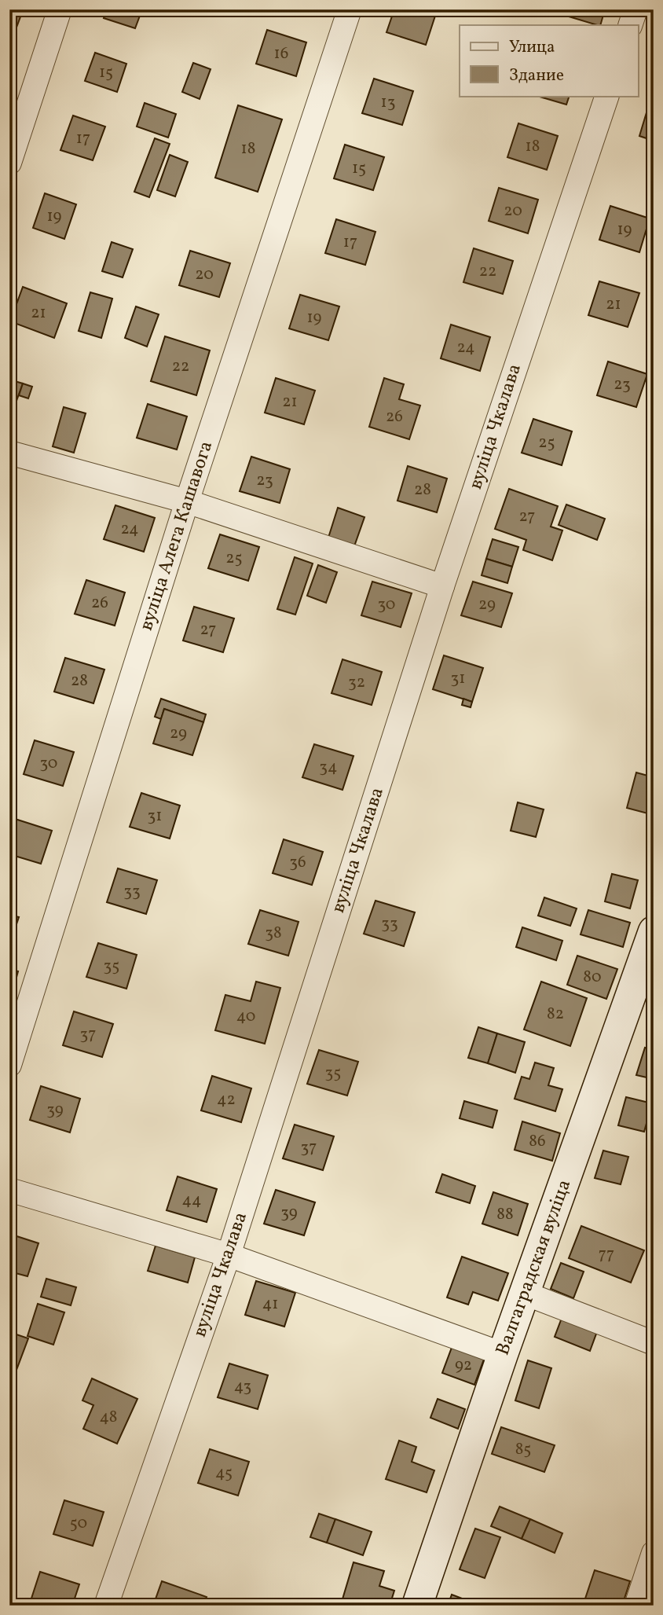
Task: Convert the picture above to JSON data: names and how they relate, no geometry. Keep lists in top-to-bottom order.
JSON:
{
  "streets": {
    "street": ["вуліца Чкалава", "вуліца Алега Кашавога", "Валгаградская вуліца"]
  },
  "house_numbers": [
    "16",
    "15",
    "13",
    "17",
    "18",
    "18",
    "15",
    "20",
    "19",
    "19",
    "17",
    "22",
    "20",
    "21",
    "21",
    "19",
    "24",
    "22",
    "23",
    "21",
    "26",
    "25",
    "23",
    "28",
    "27",
    "24",
    "25",
    "26",
    "30",
    "29",
    "27",
    "31",
    "28",
    "32",
    "29",
    "30",
    "34",
    "31",
    "36",
    "33",
    "33",
    "38",
    "35",
    "80",
    "82",
    "40",
    "37",
    "35",
    "42",
    "39",
    "86",
    "37",
    "44",
    "39",
    "88",
    "77",
    "41",
    "92",
    "43",
    "48",
    "85",
    "45",
    "50"
  ],
  "legend": ["Улица", "Здание"]
}
